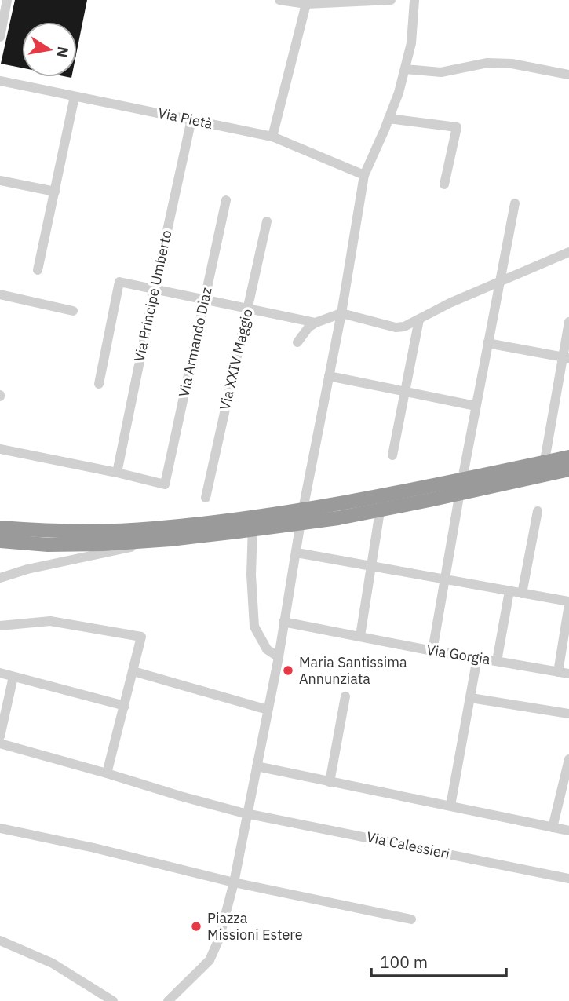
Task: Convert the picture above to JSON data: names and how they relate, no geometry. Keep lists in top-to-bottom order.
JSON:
{
  "streets": {
    "street": [
      "Via Pietà",
      "Via Principe Umberto",
      "Via Armando Diaz",
      "Via XXIV Maggio",
      "Via Gorgia",
      "Via Calessieri"
    ]
  },
  "crossings": [
    ["Via Pietà", "Via Principe Umberto"],
    ["Via Principe Umberto", "Via Armando Diaz"]
  ],
  "places": ["Maria Santissima Annunziata", "Piazza Missioni Estere"],
  "scale_bar": "100 m",
  "north": "right"
}
